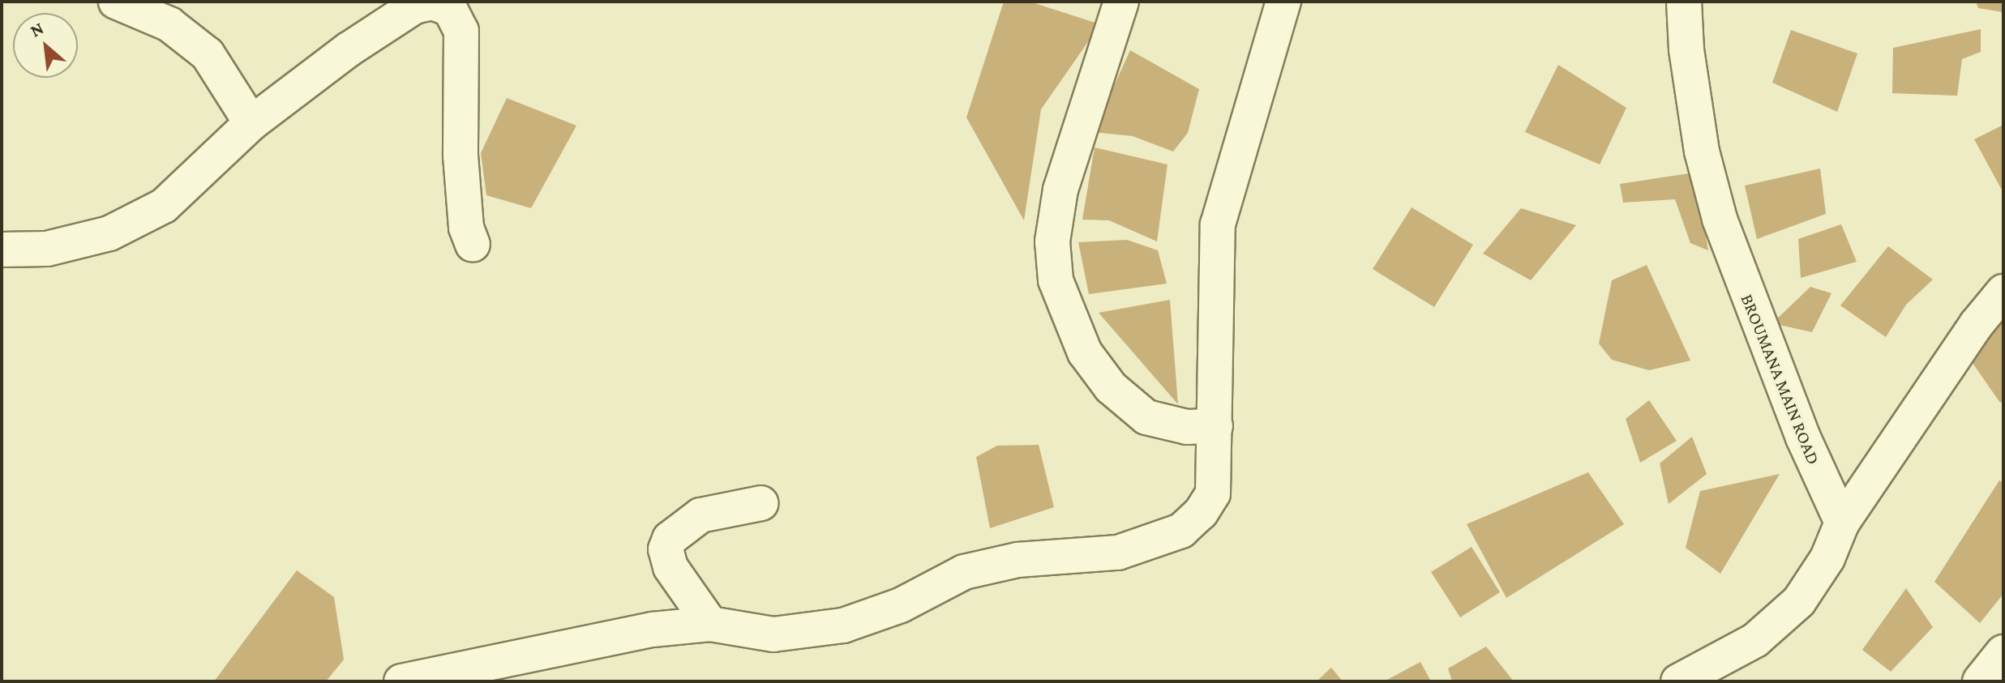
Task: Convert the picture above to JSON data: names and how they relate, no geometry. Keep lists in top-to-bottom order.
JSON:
{
  "streets": {
    "street": ["BROUMANA MAIN ROAD"]
  },
  "north": "top left"
}
